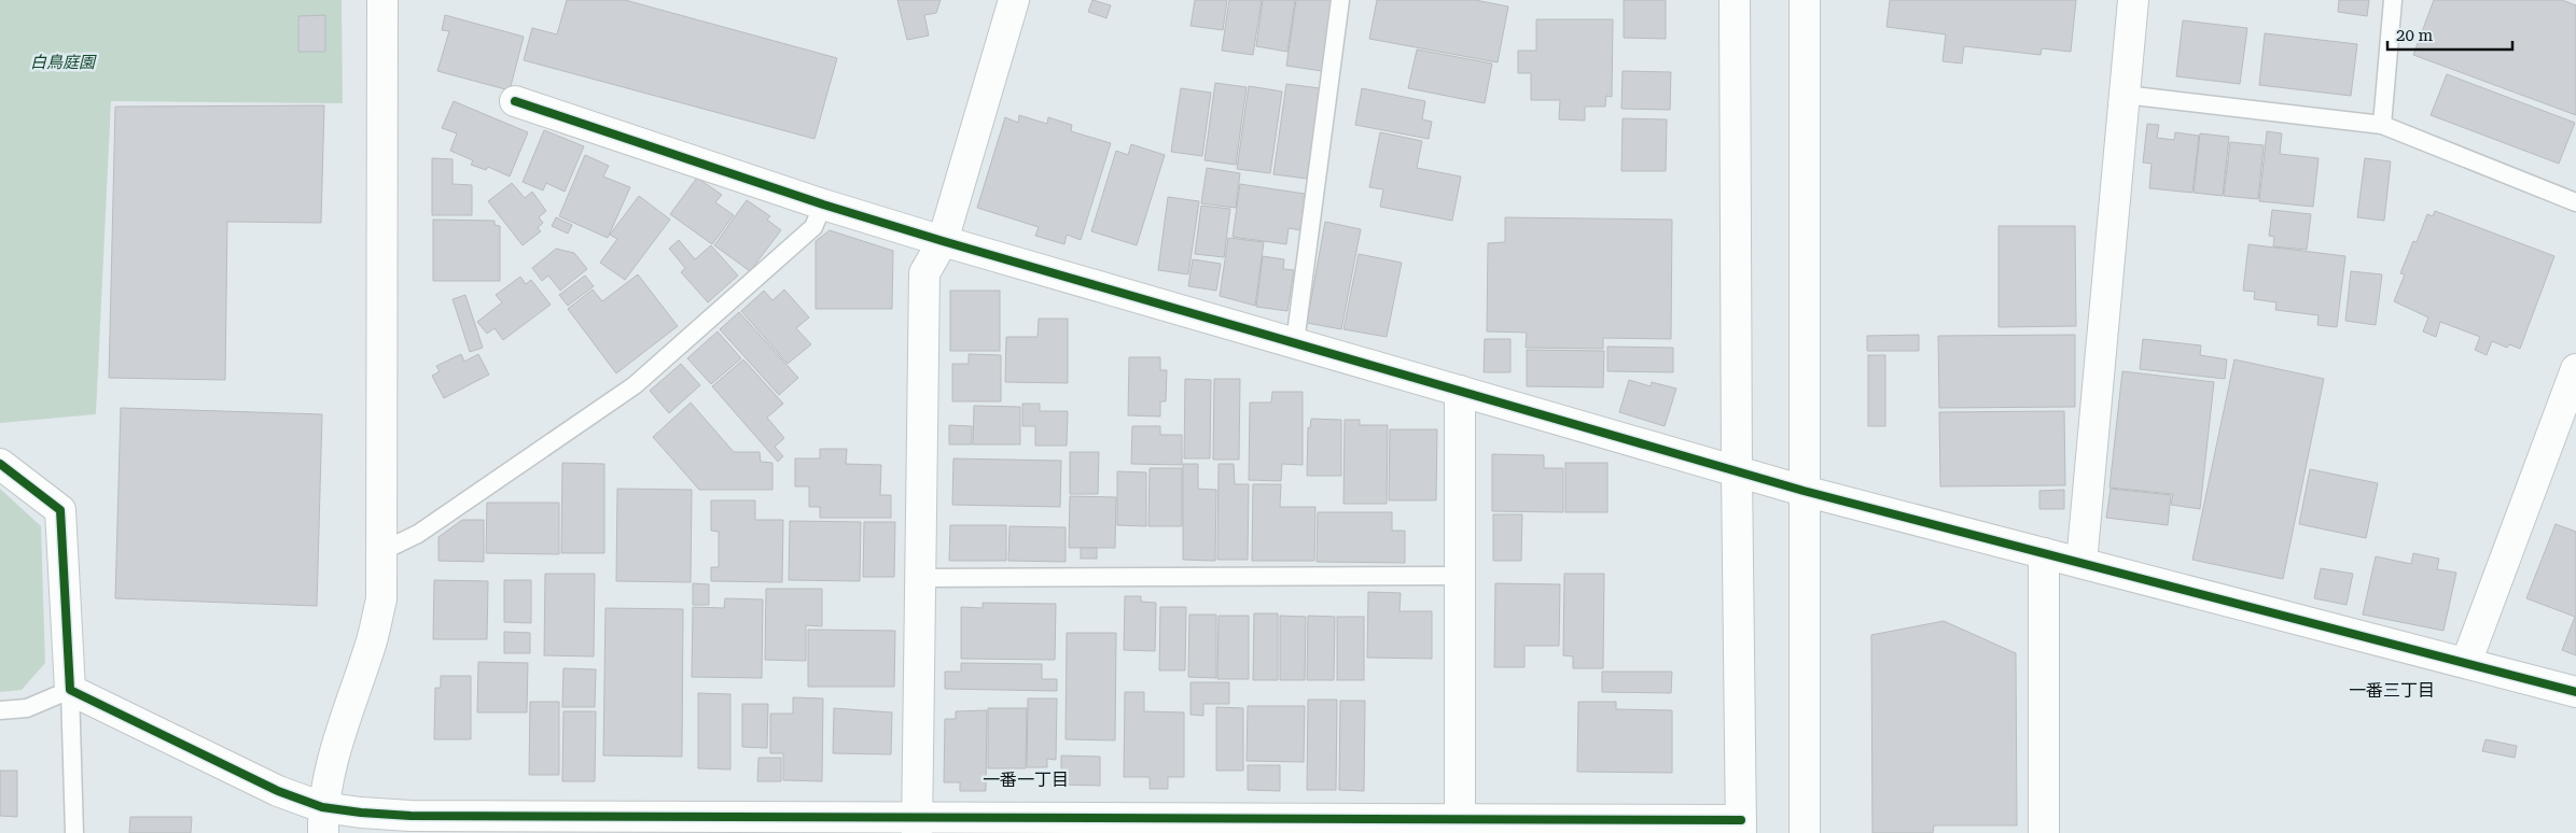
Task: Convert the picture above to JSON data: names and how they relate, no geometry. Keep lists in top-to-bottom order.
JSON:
{
  "districts": ["一番三丁目", "一番一丁目"],
  "parks": ["白鳥庭園"],
  "scale_bar": "20 m"
}
